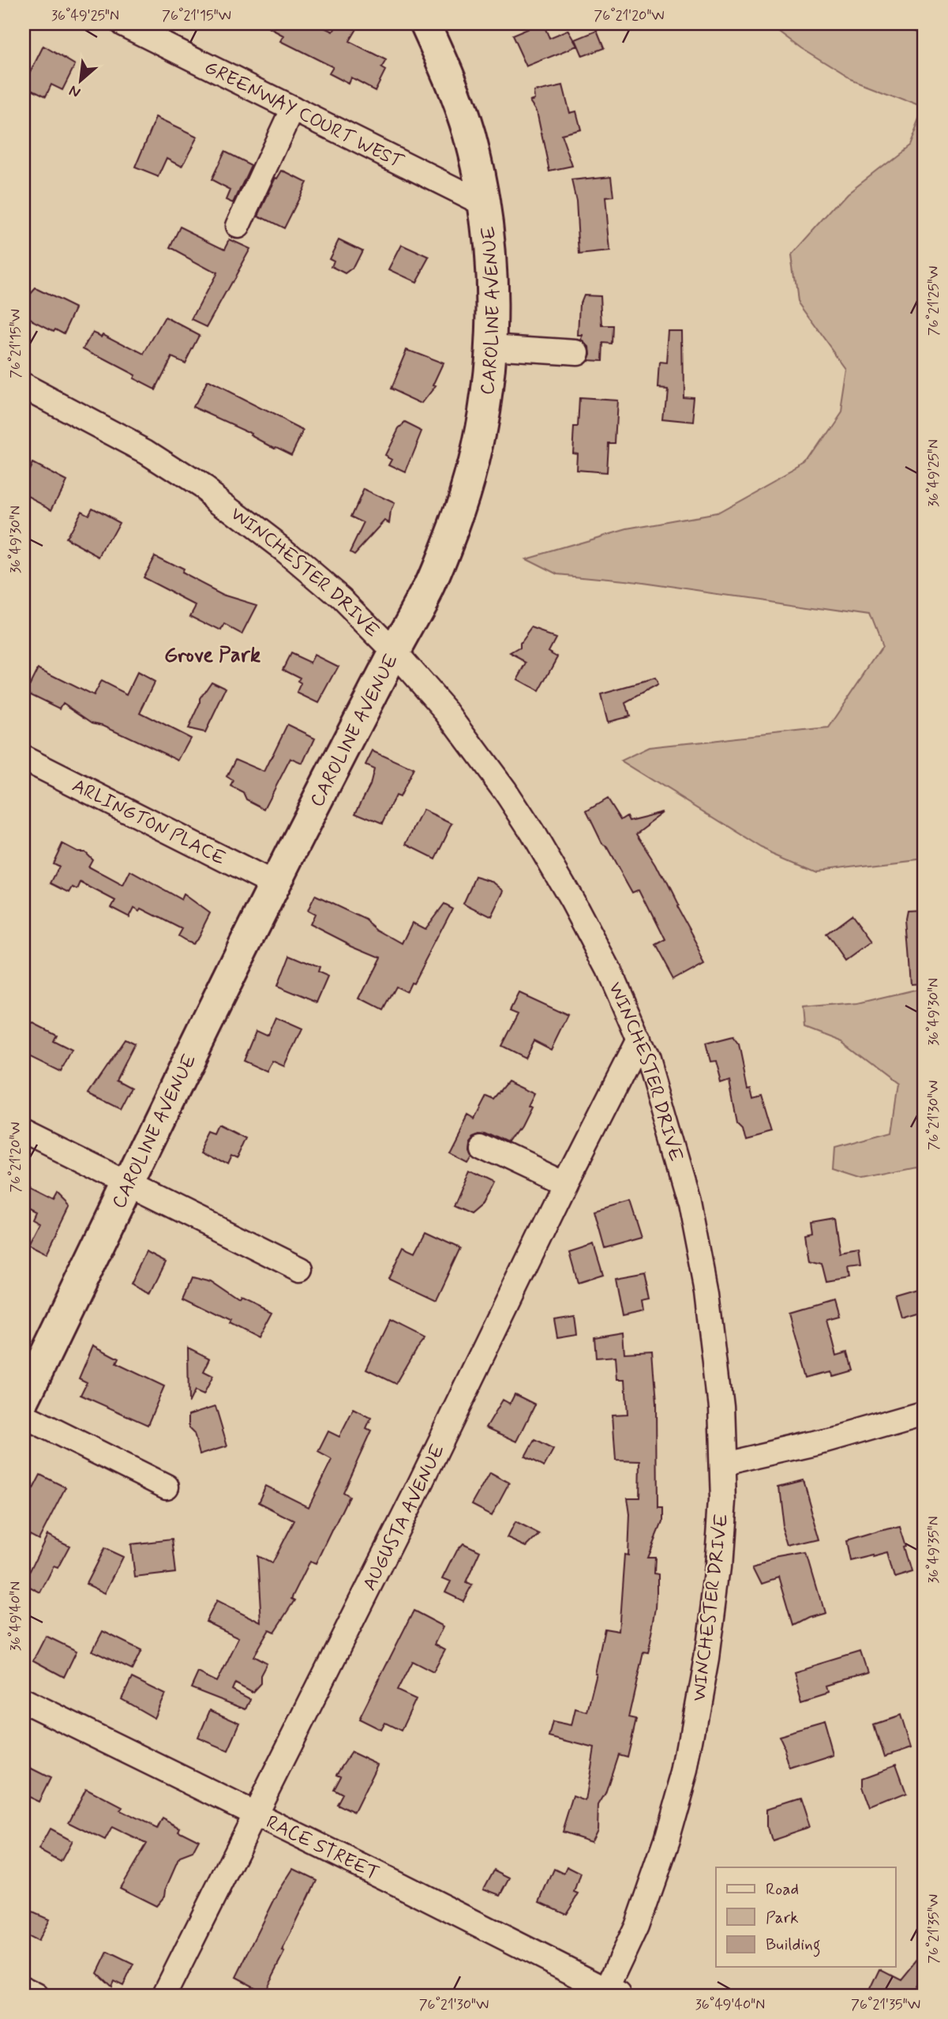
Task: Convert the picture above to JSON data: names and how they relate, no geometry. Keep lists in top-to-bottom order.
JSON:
{
  "streets": {
    "street": [
      "GREENWAY COURT WEST",
      "CAROLINE AVENUE",
      "WINCHESTER DRIVE",
      "ARLINGTON PLACE",
      "AUGUSTA AVENUE",
      "RACE STREET"
    ]
  },
  "crossings": [
    ["GREENWAY COURT WEST", "CAROLINE AVENUE"],
    ["CAROLINE AVENUE", "WINCHESTER DRIVE"],
    ["CAROLINE AVENUE", "ARLINGTON PLACE"],
    ["WINCHESTER DRIVE", "AUGUSTA AVENUE"],
    ["WINCHESTER DRIVE", "RACE STREET"],
    ["AUGUSTA AVENUE", "RACE STREET"]
  ],
  "districts": ["Grove Park"],
  "legend": ["Road", "Park", "Building"],
  "north": "bottom left",
  "coordinates": [
    "36°49'25\"N",
    "76°21'15\"W",
    "76°21'20\"W",
    "76°21'25\"W",
    "36°49'30\"N",
    "76°21'30\"W",
    "36°49'35\"N",
    "36°49'40\"N",
    "76°21'35\"W"
  ]
}
